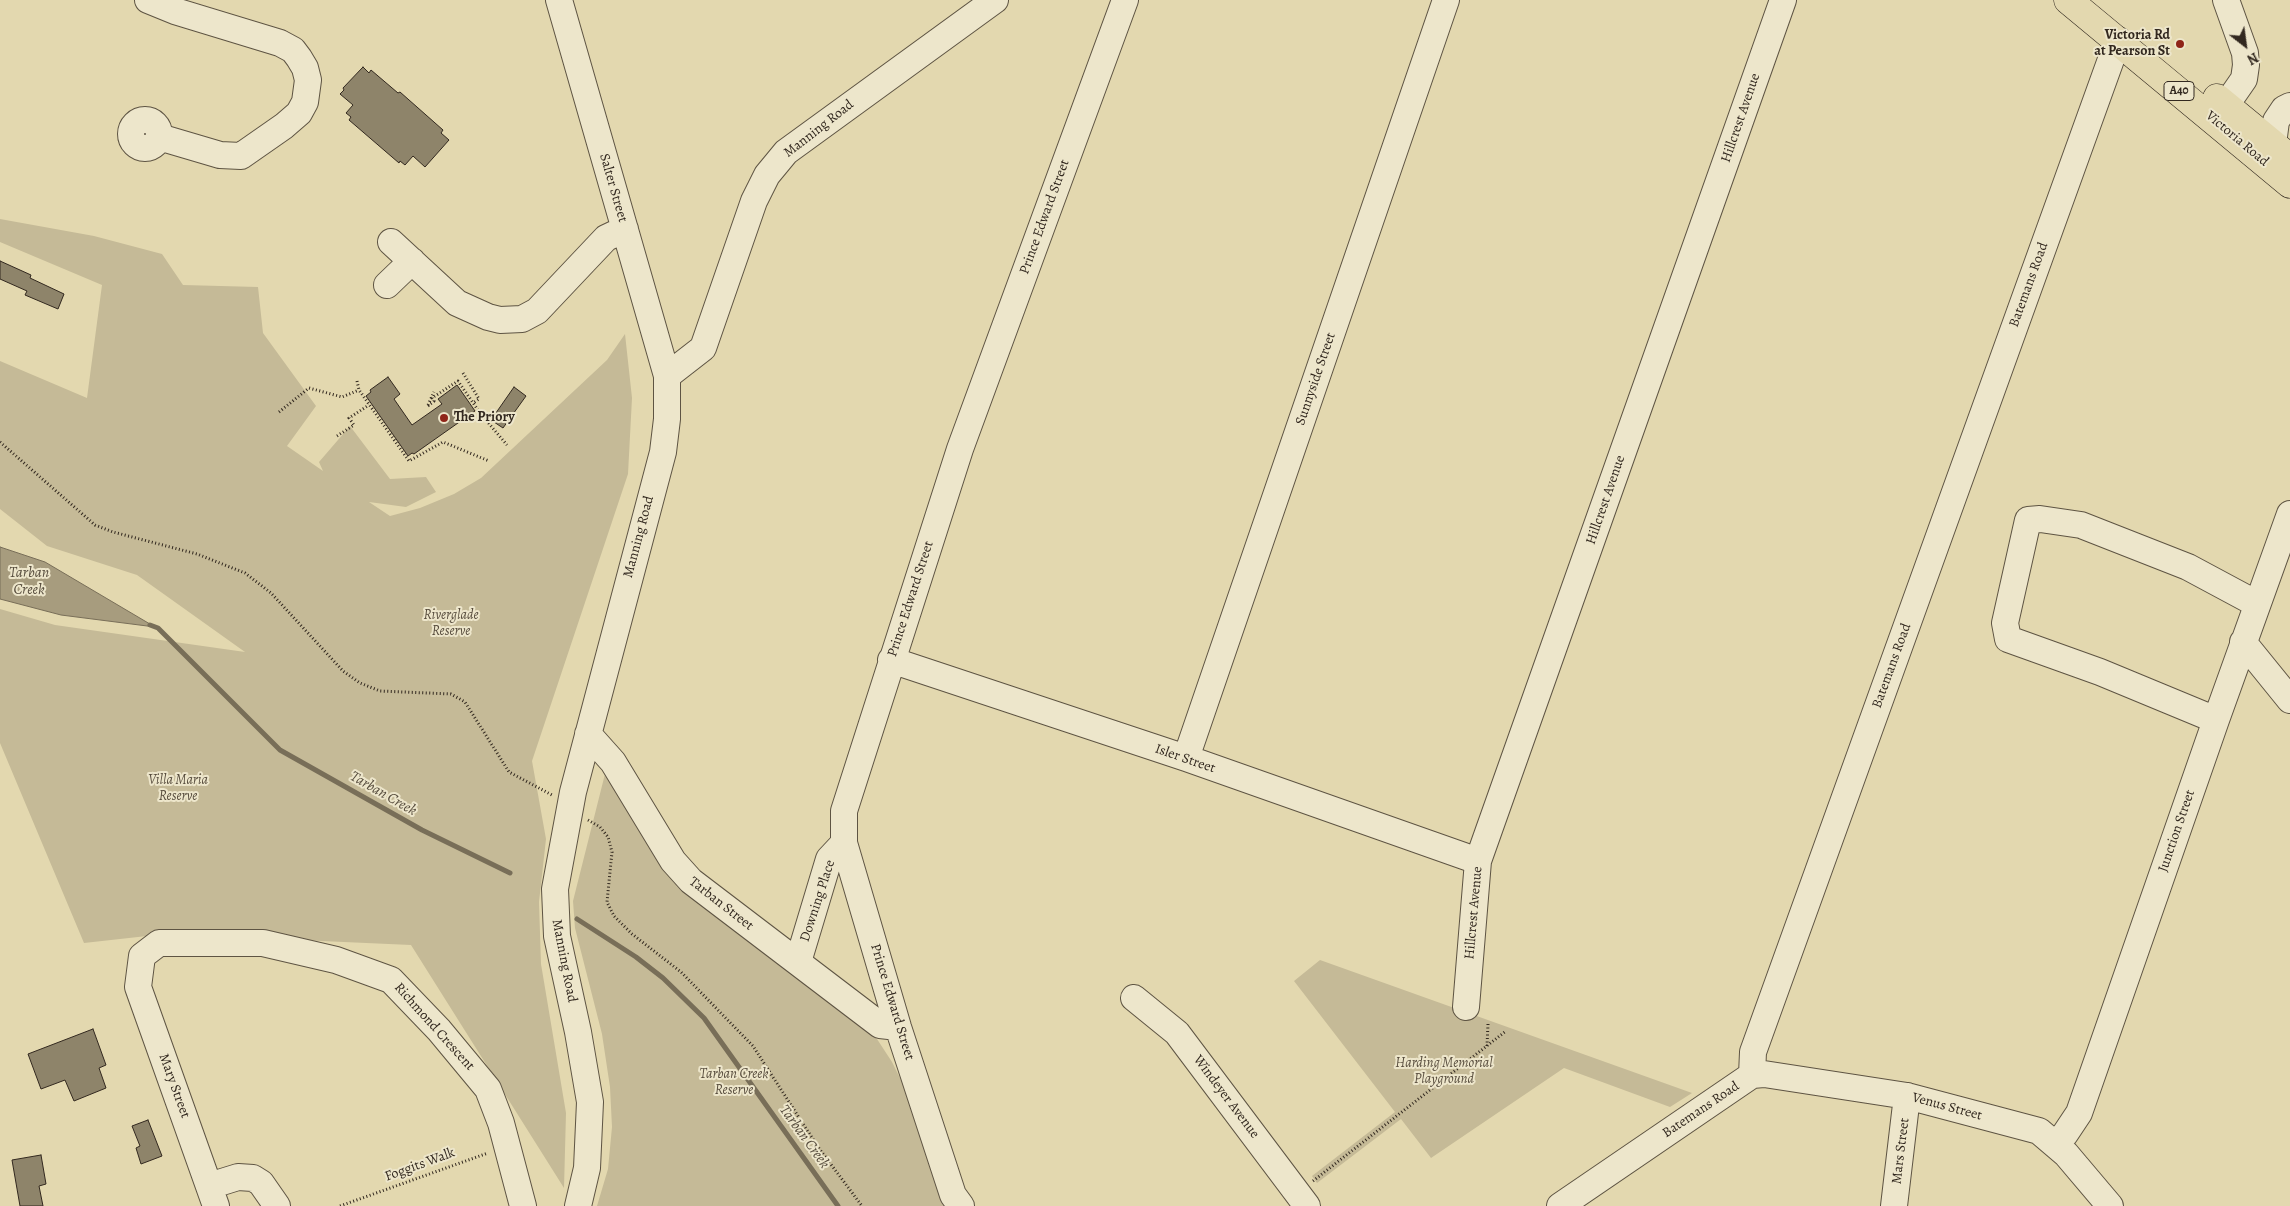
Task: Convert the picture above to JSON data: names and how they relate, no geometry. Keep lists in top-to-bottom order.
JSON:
{
  "streets": {
    "highway": ["A40", "Victoria Road"],
    "street": [
      "Hillcrest Avenue",
      "Manning Road",
      "Salter Street",
      "Prince Edward Street",
      "Batemans Road",
      "Sunnyside Street",
      "Isler Street",
      "Junction Street",
      "Downing Place",
      "Tarban Street",
      "Richmond Crescent",
      "Mary Street",
      "Windeyer Avenue",
      "Venus Street",
      "Mars Street"
    ],
    "path": ["Foggits Walk"]
  },
  "crossings": [
    ["Hillcrest Avenue", "Isler Street"],
    ["Manning Road", "Salter Street"],
    ["Manning Road", "Tarban Street"],
    ["Victoria Road", "Batemans Road"],
    ["Prince Edward Street", "Isler Street"],
    ["Prince Edward Street", "Downing Place"],
    ["Prince Edward Street", "Tarban Street"],
    ["Batemans Road", "Venus Street"],
    ["Sunnyside Street", "Isler Street"],
    ["Junction Street", "Venus Street"],
    ["Downing Place", "Tarban Street"],
    ["Richmond Crescent", "Mary Street"],
    ["Richmond Crescent", "Foggits Walk"],
    ["Venus Street", "Mars Street"]
  ],
  "water": ["Tarban Creek"],
  "parks": [
    "Riverglade Reserve",
    "Villa Maria Reserve",
    "Harding Memorial Playground",
    "Tarban Creek Reserve"
  ],
  "places": ["Victoria Rd at Pearson St", "The Priory"],
  "north": "bottom right"
}
